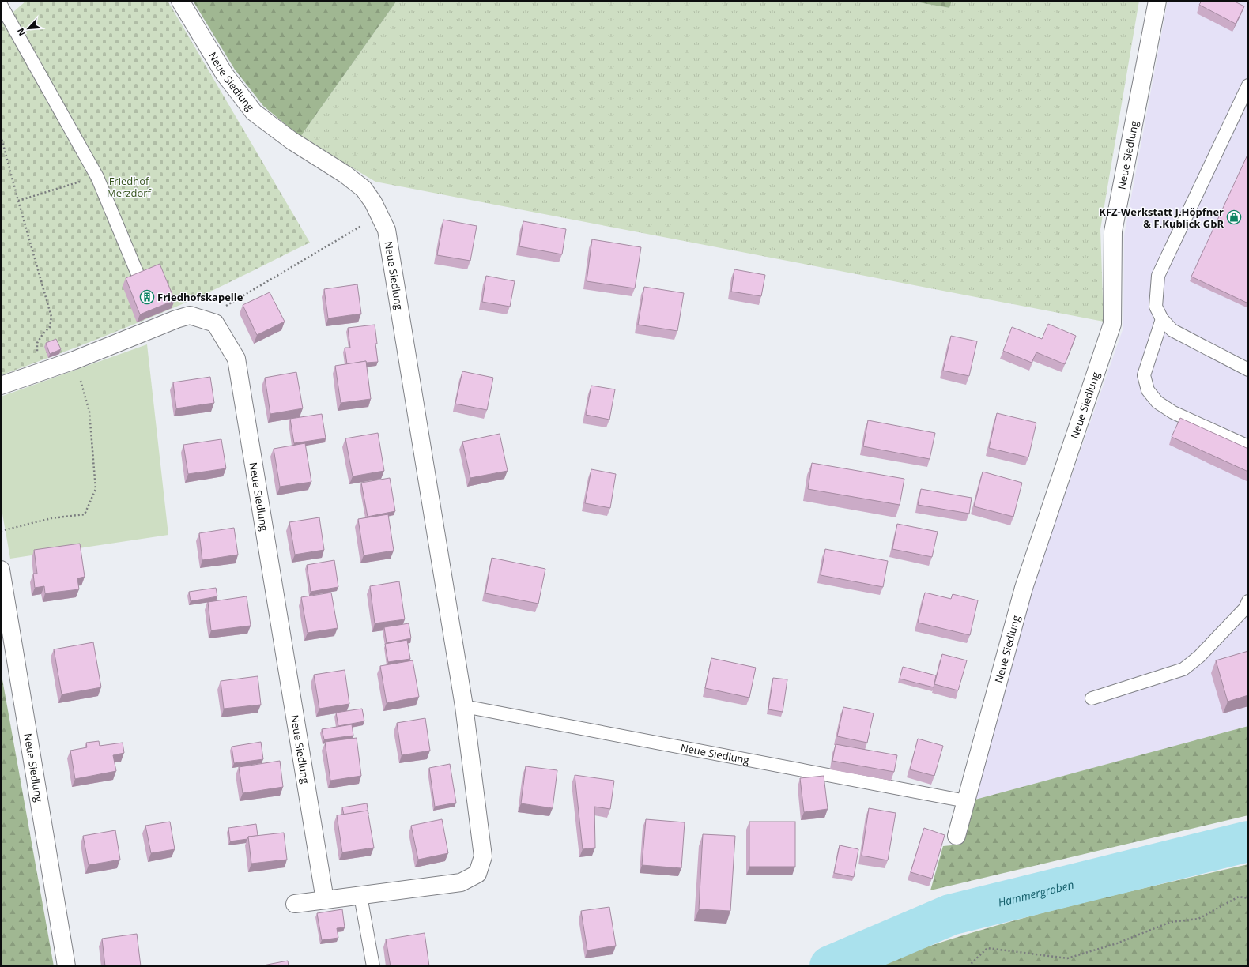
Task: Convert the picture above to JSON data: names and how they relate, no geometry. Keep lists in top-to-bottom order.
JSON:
{
  "streets": {
    "street": ["Neue Siedlung"]
  },
  "water": ["Hammergraben"],
  "parks": ["Friedhof Merzdorf"],
  "places": {
    "shop": ["KFZ-Werkstatt J.Höpfner & F.Kublick GbR"],
    "building": ["Friedhofskapelle"]
  },
  "north": "bottom left"
}
